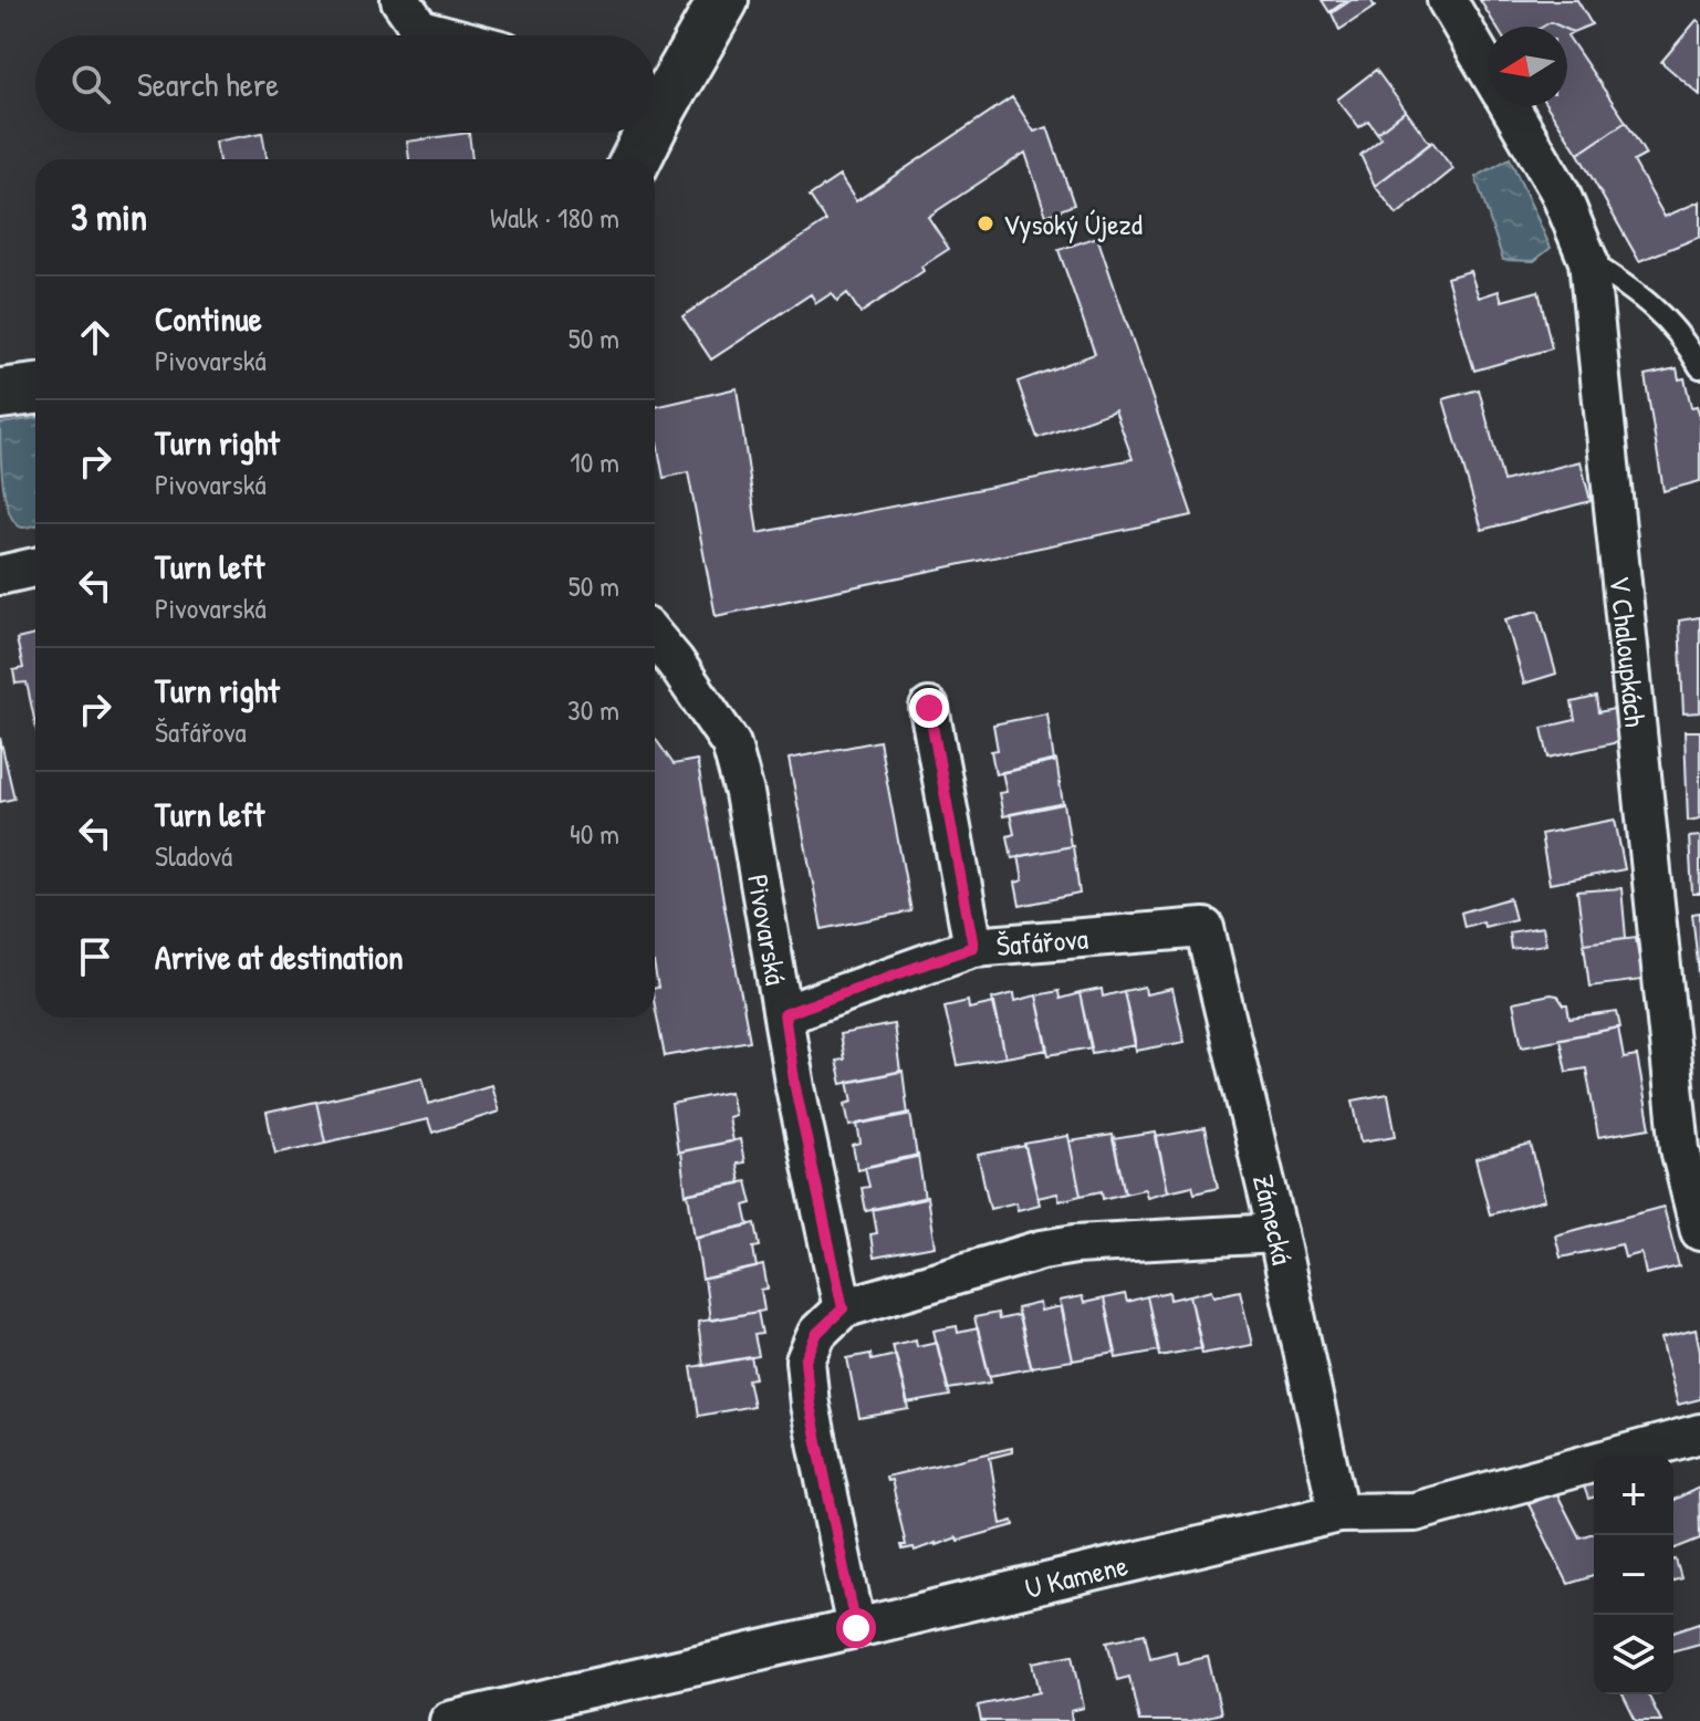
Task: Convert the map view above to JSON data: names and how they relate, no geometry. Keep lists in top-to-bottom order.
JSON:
{
  "streets": {
    "street": [
      "V Chaloupkách",
      "Pivovarská",
      "Šafářova",
      "Zámecká",
      "U Kamene"
    ]
  },
  "crossings": [
    ["Pivovarská", "Šafářova"],
    ["Šafářova", "Zámecká"],
    ["Zámecká", "U Kamene"]
  ],
  "places": ["Vysoký Újezd"],
  "north": "left",
  "page": {
    "search": "Search here",
    "heading": ["3 min", "Walk · 180 m"],
    "list": [
      ["Continue", "Pivovarská", "50 m"],
      ["Turn right", "Pivovarská", "10 m"],
      ["Turn left", "Pivovarská", "50 m"],
      ["Turn right", "Šafářova", "30 m"],
      ["Turn left", "Sladová", "40 m"],
      "Arrive at destination"
    ],
    "map_buttons": ["+", "−"]
  }
}
